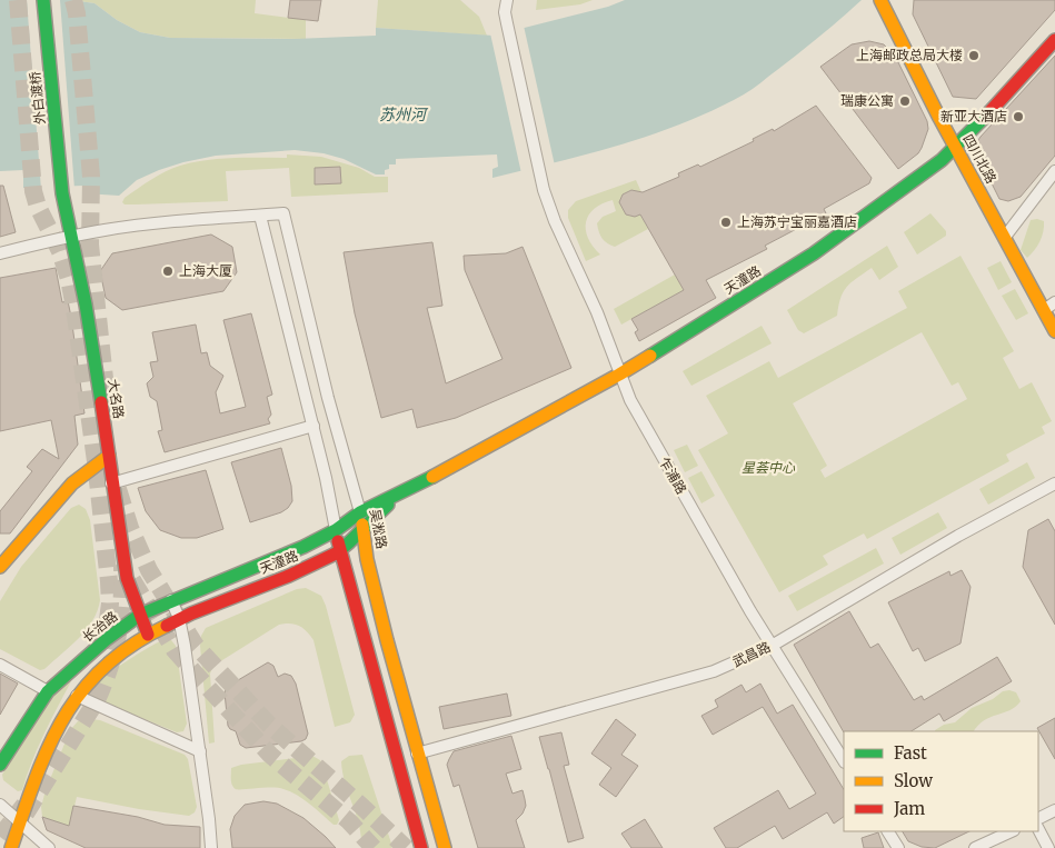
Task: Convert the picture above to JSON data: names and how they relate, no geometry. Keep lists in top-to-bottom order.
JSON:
{
  "streets": {
    "main road": [
      "外白渡桥",
      "四川北路",
      "天潼路",
      "大名路",
      "吴淞路",
      "长治路"
    ],
    "street": ["乍浦路", "武昌路"]
  },
  "crossings": [
    ["外白渡桥", "大名路"],
    ["四川北路", "天潼路"],
    ["天潼路", "乍浦路"],
    ["天潼路", "吴淞路"],
    ["天潼路", "长治路"],
    ["大名路", "长治路"],
    ["乍浦路", "武昌路"],
    ["吴淞路", "武昌路"]
  ],
  "water": ["苏州河"],
  "parks": ["星荟中心"],
  "places": [
    "上海邮政总局大楼",
    "瑞康公寓",
    "新亚大酒店",
    "上海苏宁宝丽嘉酒店",
    "上海大厦"
  ],
  "legend": ["Fast", "Slow", "Jam"]
}
